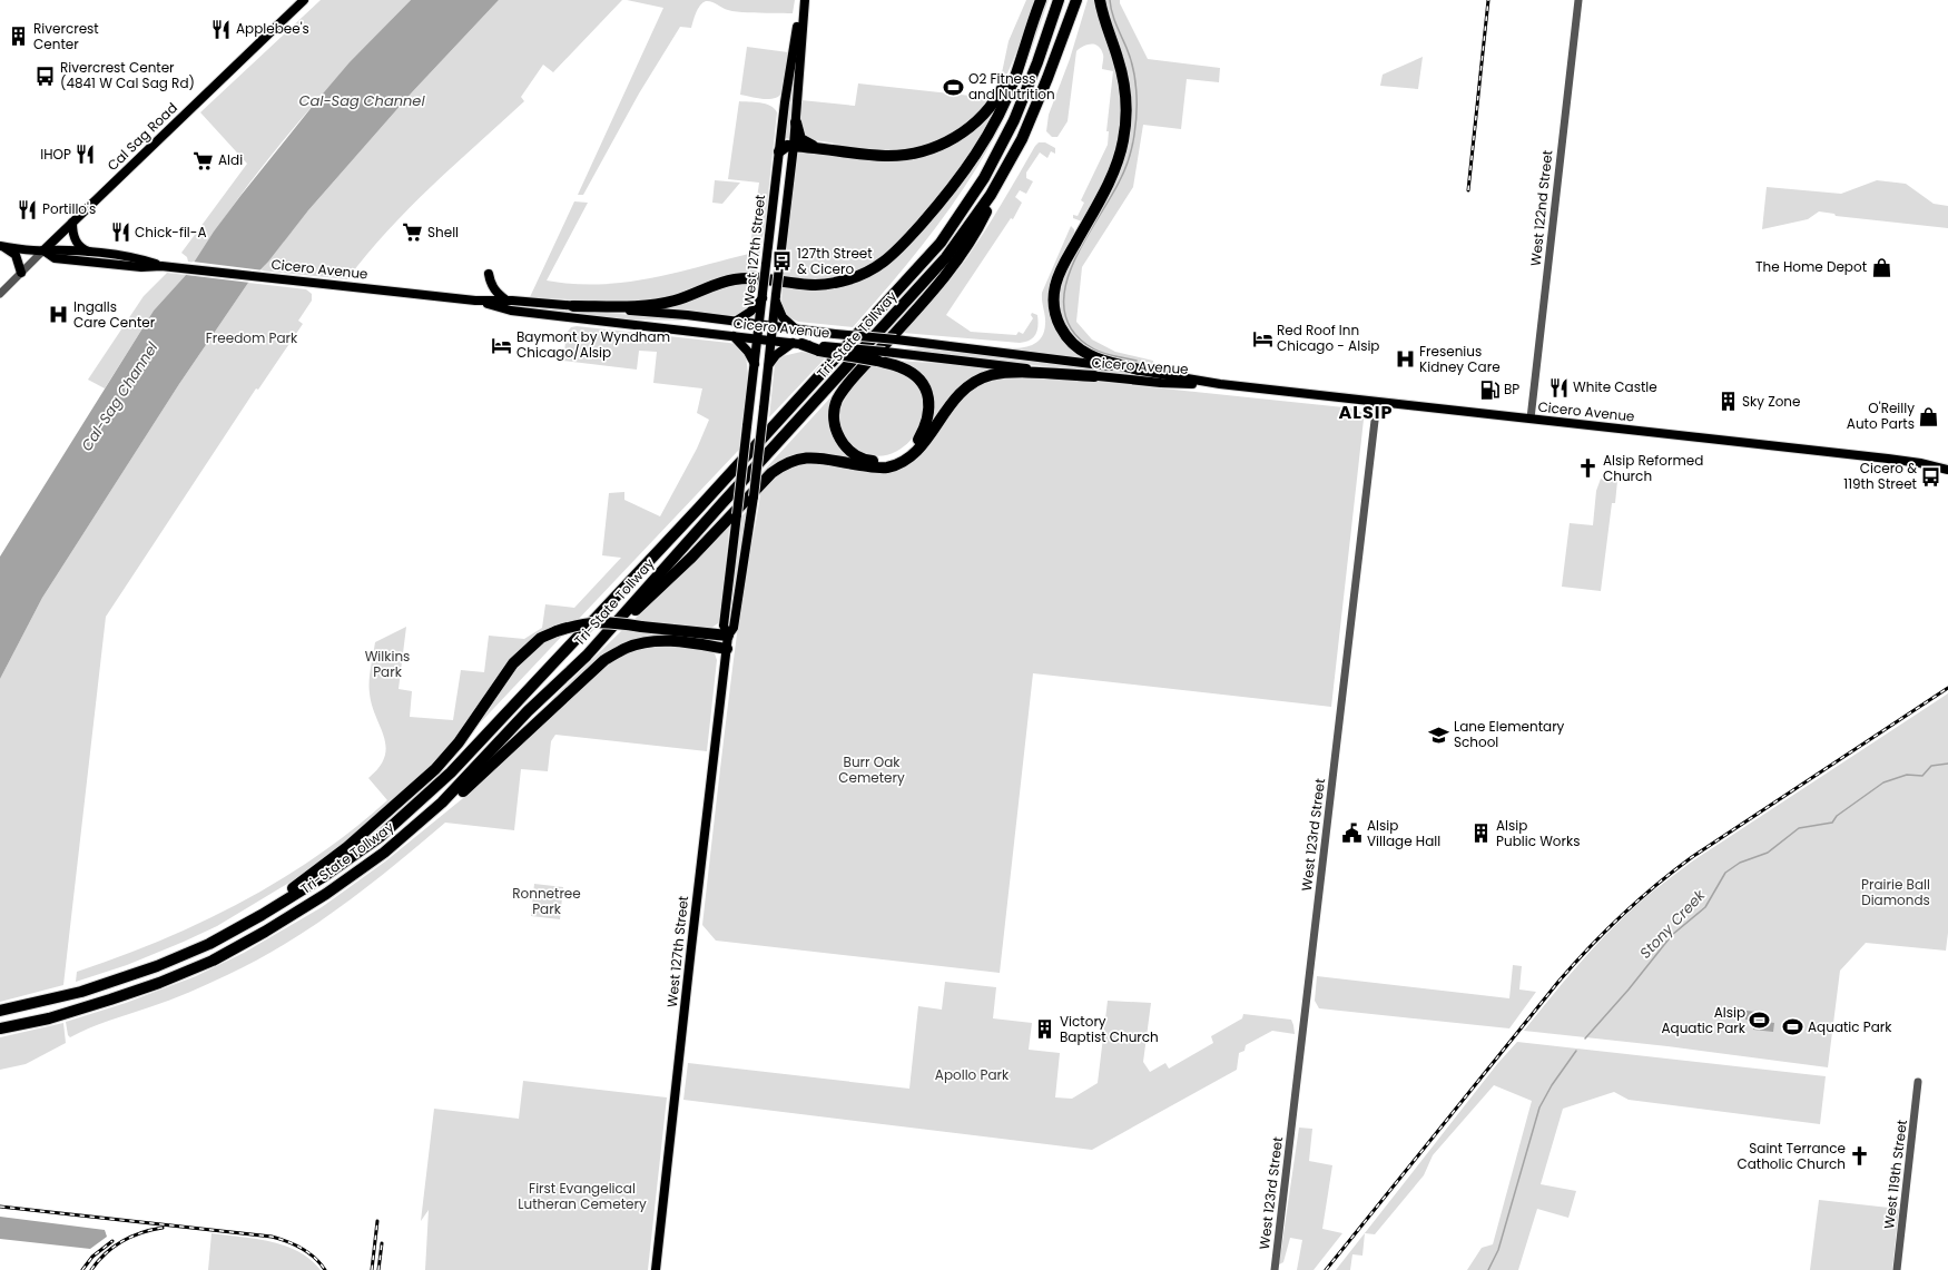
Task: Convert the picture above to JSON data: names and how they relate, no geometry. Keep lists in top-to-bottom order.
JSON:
{
  "streets": {
    "highway": ["Tri-State Tollway"],
    "main road": ["Cal Sag Road", "West 127th Street", "Cicero Avenue"],
    "street": ["West 122nd Street", "West 123rd Street", "West 119th Street"]
  },
  "crossings": [
    ["Cal Sag Road", "Cicero Avenue"],
    ["West 122nd Street", "Cicero Avenue"],
    ["West 127th Street", "Cicero Avenue"],
    ["Cicero Avenue", "West 123rd Street"]
  ],
  "districts": ["ALSIP"],
  "water": ["Cal-Sag Channel", "Stony Creek"],
  "parks": [
    "Freedom Park",
    "Wilkins Park",
    "Burr Oak Cemetery",
    "Prairie Ball Diamonds",
    "Ronnetree Park",
    "Apollo Park",
    "First Evangelical Lutheran Cemetery"
  ],
  "places": {
    "restaurant": [
      "Applebee's",
      "IHOP",
      "Portillo's",
      "Chick-fil-A",
      "White Castle"
    ],
    "building": [
      "Rivercrest Center",
      "Sky Zone",
      "Alsip Public Works",
      "Victory Baptist Church"
    ],
    "bus stop": ["Rivercrest Center (4841 W Cal Sag Rd)", "127th Street & Cicero", "Cicero & 119th Street"],
    "sports": ["O2 Fitness and Nutrition", "Alsip Aquatic Park", "Aquatic Park"],
    "supermarket": ["Aldi", "Shell"],
    "shop": ["The Home Depot", "O'Reilly Auto Parts"],
    "hospital": ["Ingalls Care Center", "Fresenius Kidney Care"],
    "hotel": ["Red Roof Inn Chicago - Alsip", "Baymont by Wyndham Chicago/Alsip"],
    "fuel station": ["BP"],
    "church": ["Alsip Reformed Church", "Saint Terrance Catholic Church"],
    "school or university": ["Lane Elementary School"],
    "public building": ["Alsip Village Hall"]
  }
}
